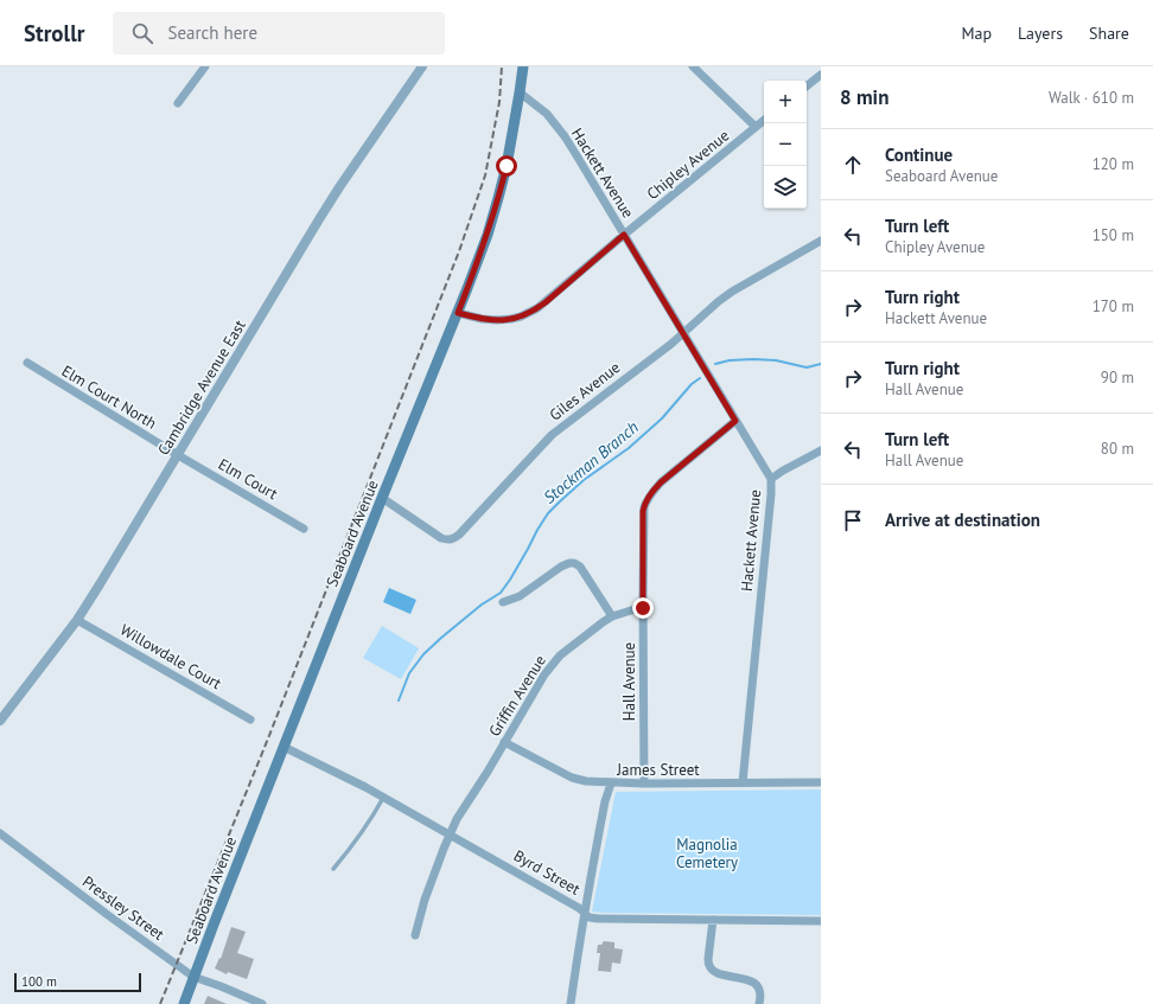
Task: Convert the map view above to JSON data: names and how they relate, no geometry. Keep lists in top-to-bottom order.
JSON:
{
  "streets": {
    "main road": ["Seaboard Avenue"],
    "street": [
      "Chipley Avenue",
      "Hackett Avenue",
      "Cambridge Avenue East",
      "Giles Avenue",
      "Elm Court North",
      "Elm Court",
      "Willowdale Court",
      "Hall Avenue",
      "Griffin Avenue",
      "James Street",
      "Byrd Street",
      "Pressley Street"
    ]
  },
  "crossings": [
    ["Chipley Avenue", "Hackett Avenue"],
    ["Chipley Avenue", "Seaboard Avenue"],
    ["Hackett Avenue", "Giles Avenue"],
    ["Hackett Avenue", "Seaboard Avenue"],
    ["Hackett Avenue", "Hall Avenue"],
    ["Hackett Avenue", "James Street"],
    ["Cambridge Avenue East", "Elm Court North"],
    ["Cambridge Avenue East", "Elm Court"],
    ["Cambridge Avenue East", "Willowdale Court"],
    ["Giles Avenue", "Seaboard Avenue"],
    ["Elm Court North", "Elm Court"],
    ["Seaboard Avenue", "Byrd Street"],
    ["Seaboard Avenue", "Pressley Street"],
    ["Hall Avenue", "Griffin Avenue"],
    ["Hall Avenue", "James Street"],
    ["Griffin Avenue", "James Street"],
    ["Griffin Avenue", "Byrd Street"]
  ],
  "water": ["Stockman Branch"],
  "parks": ["Magnolia Cemetery"],
  "scale_bar": "100 m",
  "page": {
    "header": "Strollr",
    "search": "Search here",
    "nav": ["Map", "Layers", "Share"],
    "heading": ["8 min", "Walk · 610 m"],
    "map_buttons": ["+", "−"],
    "list": [
      ["Continue", "Seaboard Avenue", "120 m"],
      ["Turn left", "Chipley Avenue", "150 m"],
      ["Turn right", "Hackett Avenue", "170 m"],
      ["Turn right", "Hall Avenue", "90 m"],
      ["Turn left", "Hall Avenue", "80 m"],
      "Arrive at destination"
    ],
    "scale": "100 m"
  }
}
